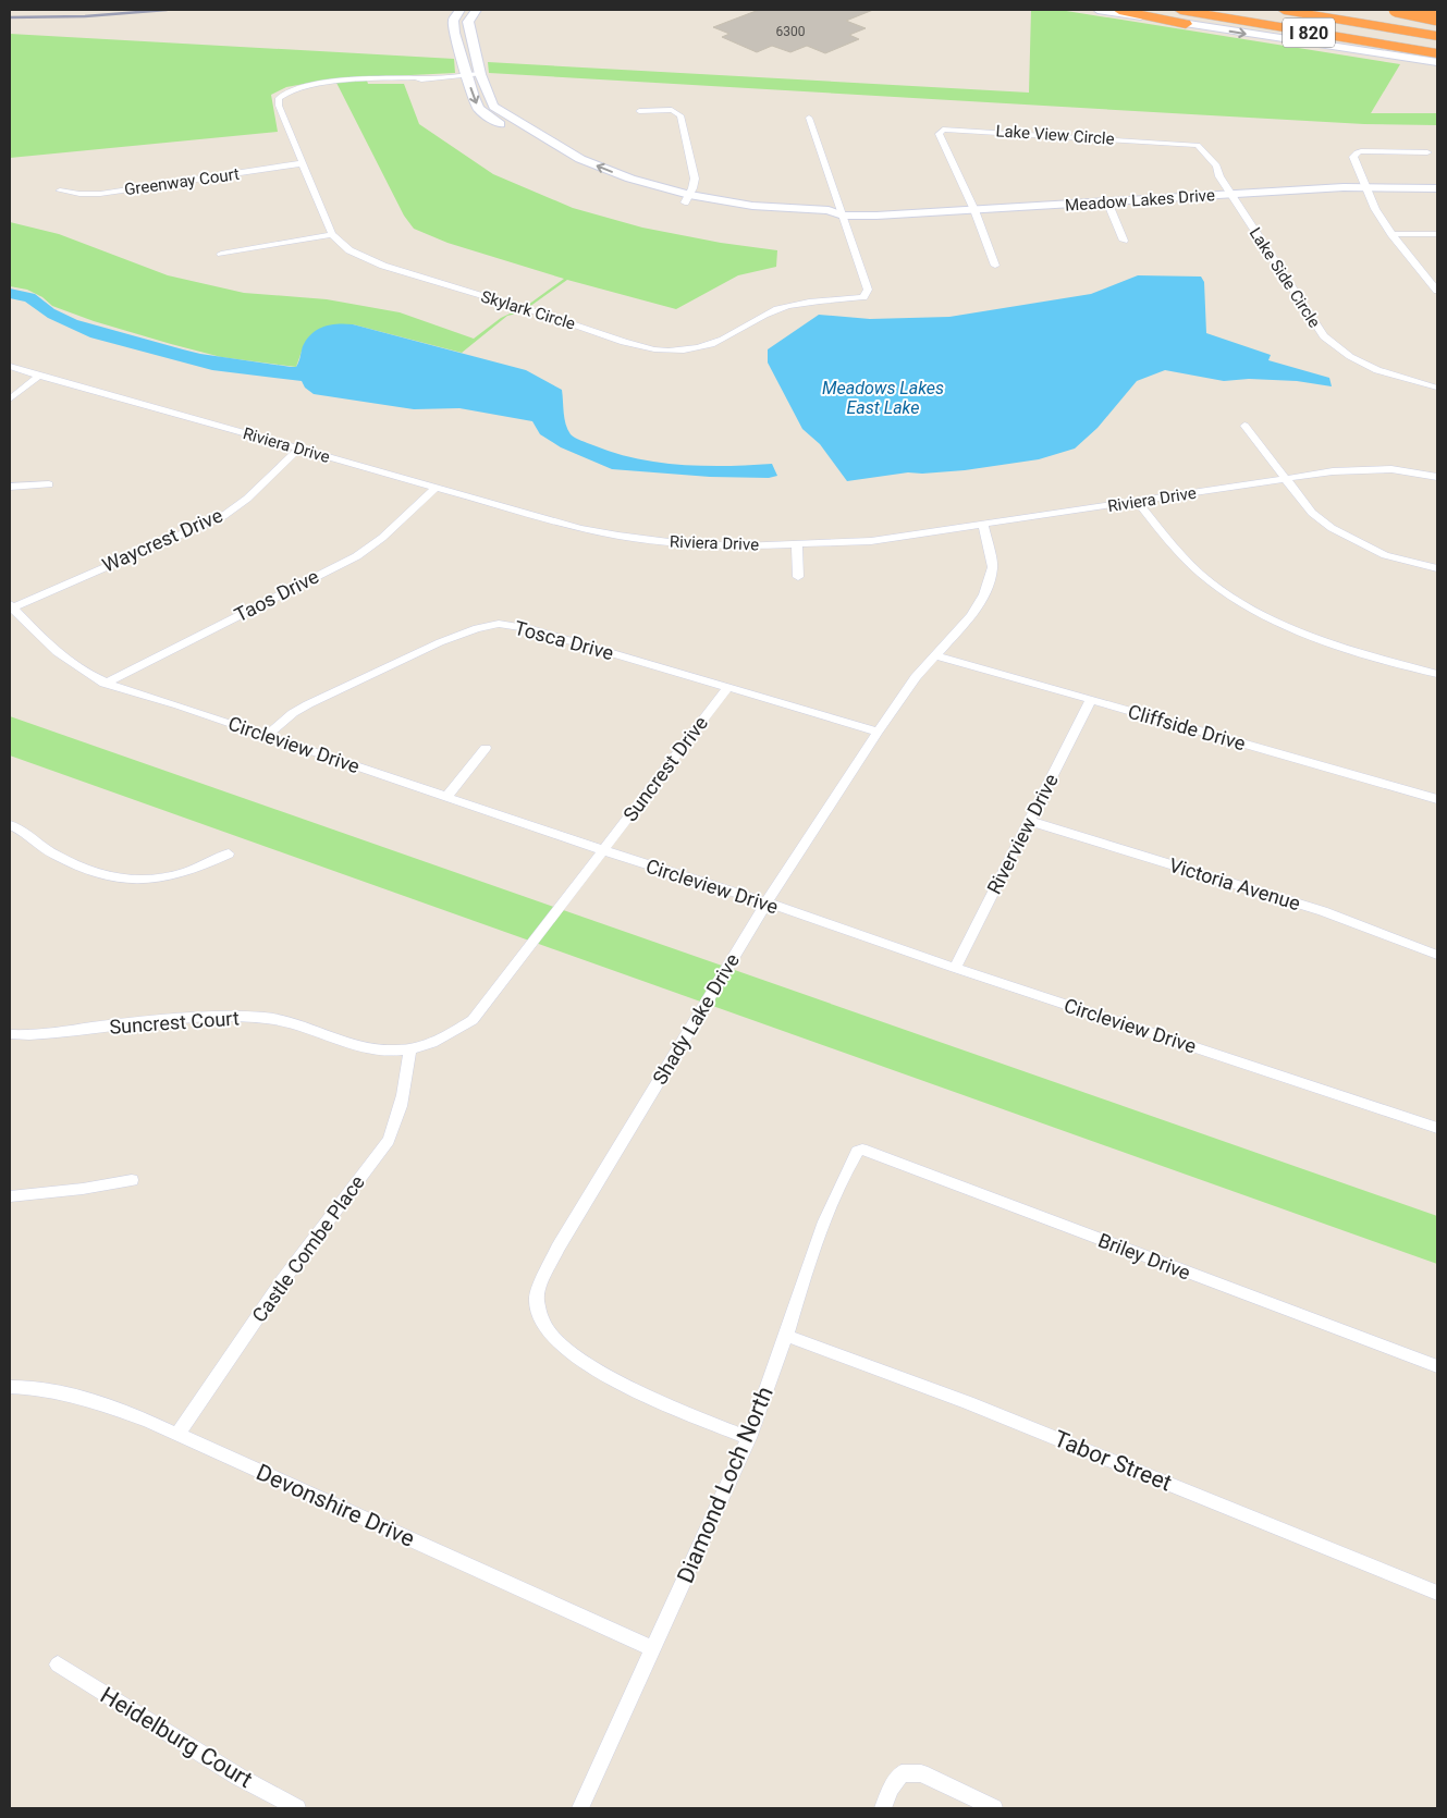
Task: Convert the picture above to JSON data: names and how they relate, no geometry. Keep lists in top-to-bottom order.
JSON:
{
  "streets": {
    "highway": ["I 820"],
    "street": [
      "Lake View Circle",
      "Greenway Court",
      "Meadow Lakes Drive",
      "Lake Side Circle",
      "Skylark Circle",
      "Riviera Drive",
      "Waycrest Drive",
      "Taos Drive",
      "Tosca Drive",
      "Cliffside Drive",
      "Circleview Drive",
      "Suncrest Drive",
      "Riverview Drive",
      "Victoria Avenue",
      "Shady Lake Drive",
      "Suncrest Court",
      "Castle Combe Place",
      "Briley Drive",
      "Tabor Street",
      "Diamond Loch North",
      "Devonshire Drive",
      "Heidelburg Court"
    ]
  },
  "crossings": [
    ["Lake View Circle", "Meadow Lakes Drive"],
    ["Lake View Circle", "Lake Side Circle"],
    ["Greenway Court", "Skylark Circle"],
    ["Meadow Lakes Drive", "Lake Side Circle"],
    ["Meadow Lakes Drive", "Skylark Circle"],
    ["Riviera Drive", "Waycrest Drive"],
    ["Riviera Drive", "Taos Drive"],
    ["Riviera Drive", "Shady Lake Drive"],
    ["Waycrest Drive", "Circleview Drive"],
    ["Taos Drive", "Circleview Drive"],
    ["Tosca Drive", "Circleview Drive"],
    ["Tosca Drive", "Suncrest Drive"],
    ["Tosca Drive", "Shady Lake Drive"],
    ["Cliffside Drive", "Riverview Drive"],
    ["Cliffside Drive", "Shady Lake Drive"],
    ["Circleview Drive", "Suncrest Drive"],
    ["Circleview Drive", "Riverview Drive"],
    ["Circleview Drive", "Shady Lake Drive"],
    ["Circleview Drive", "Suncrest Court"],
    ["Suncrest Drive", "Suncrest Court"],
    ["Riverview Drive", "Victoria Avenue"],
    ["Shady Lake Drive", "Diamond Loch North"],
    ["Suncrest Court", "Castle Combe Place"],
    ["Castle Combe Place", "Devonshire Drive"],
    ["Briley Drive", "Diamond Loch North"],
    ["Tabor Street", "Diamond Loch North"],
    ["Diamond Loch North", "Devonshire Drive"]
  ],
  "water": ["Meadows Lakes East Lake"],
  "house_numbers": ["6300"]
}
